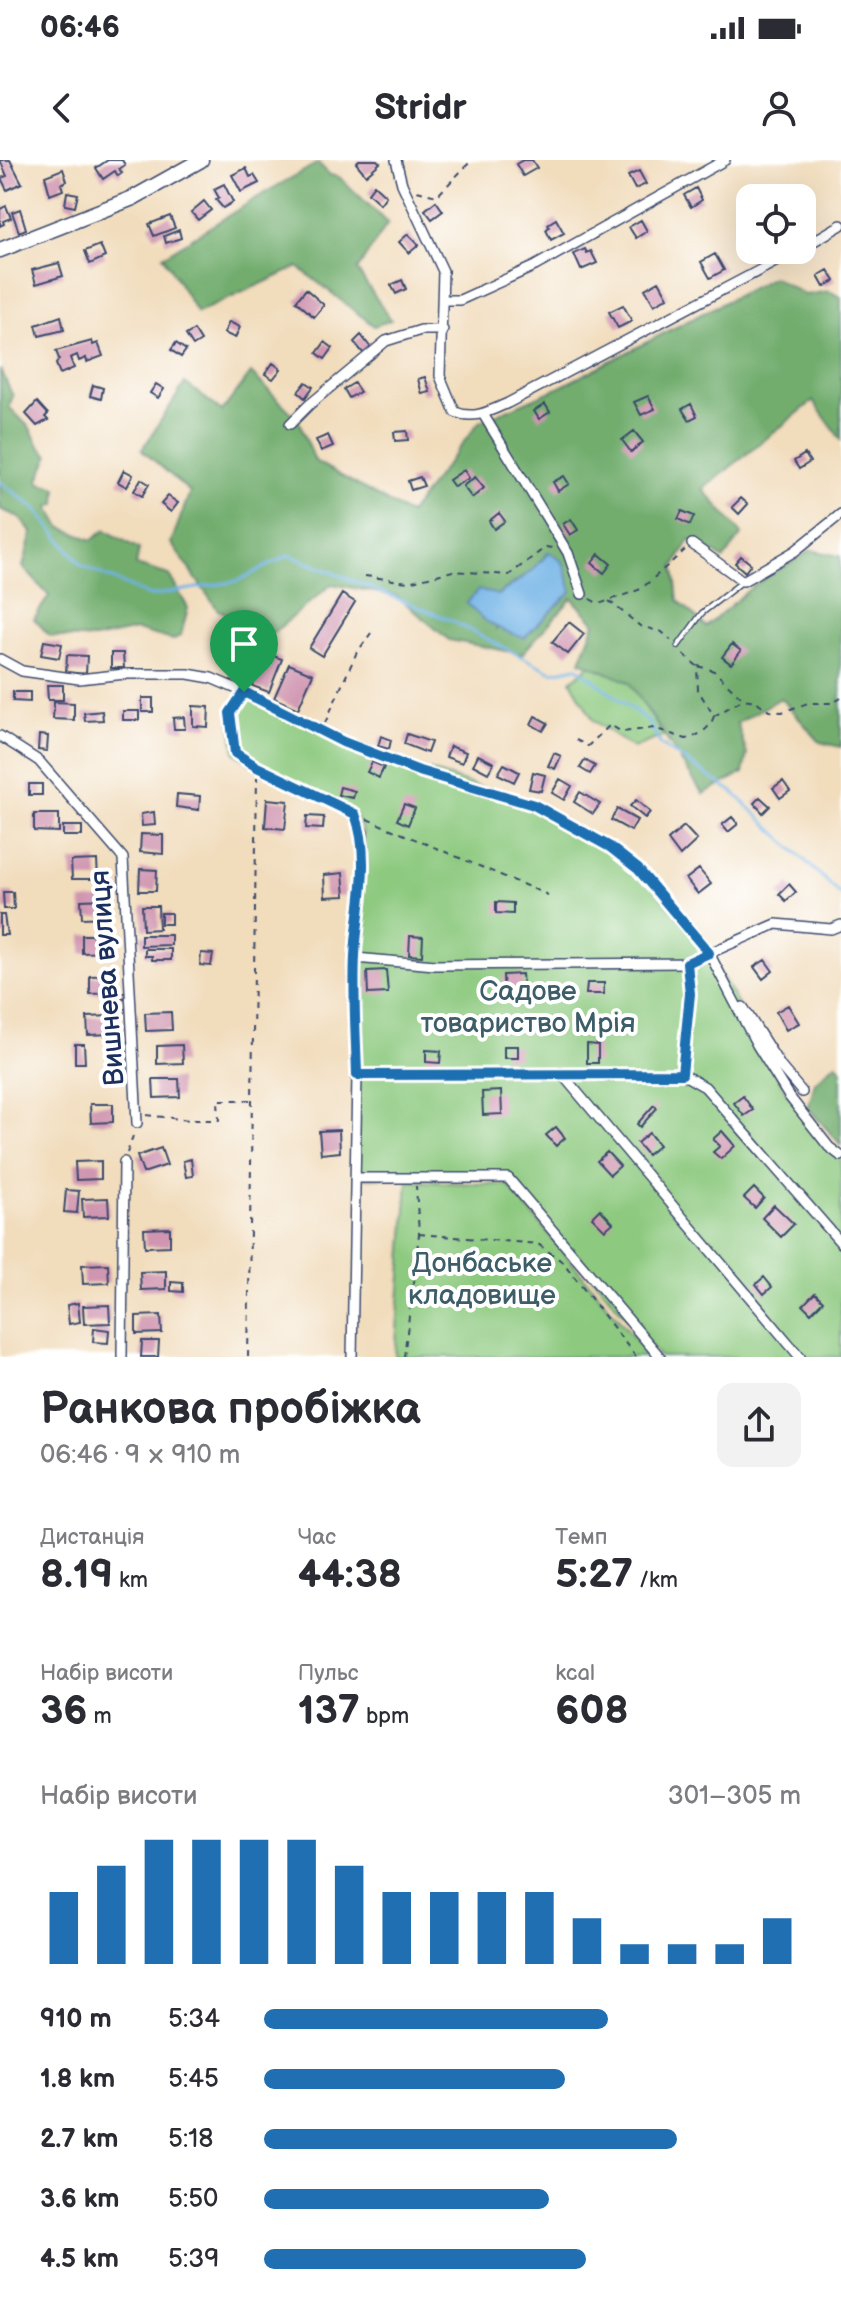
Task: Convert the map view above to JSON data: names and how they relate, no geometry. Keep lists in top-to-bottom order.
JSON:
{
  "streets": {
    "street": ["Вишнева вулиця"]
  },
  "parks": ["Садове товариство Мрія", "Донбаське кладовище"],
  "page": {
    "status": "06:46",
    "header": "Stridr",
    "heading": ["Ранкова пробіжка", "06:46 · 9 × 910 m"],
    "stats": [
      ["Дистанція", "8.19 km"],
      ["Час", "44:38"],
      ["Темп", "5:27 /km"],
      ["Набір висоти", "36 m"],
      ["Пульс", "137 bpm"],
      ["kcal", "608"]
    ],
    "chart": ["Набір висоти", "301–305 m"],
    "list": [
      {
        "name": "910 m",
        "note": "5:34"
      },
      {
        "name": "1.8 km",
        "note": "5:45"
      },
      {
        "name": "2.7 km",
        "note": "5:18"
      },
      {
        "name": "3.6 km",
        "note": "5:50"
      },
      {
        "name": "4.5 km",
        "note": "5:39"
      }
    ]
  }
}
